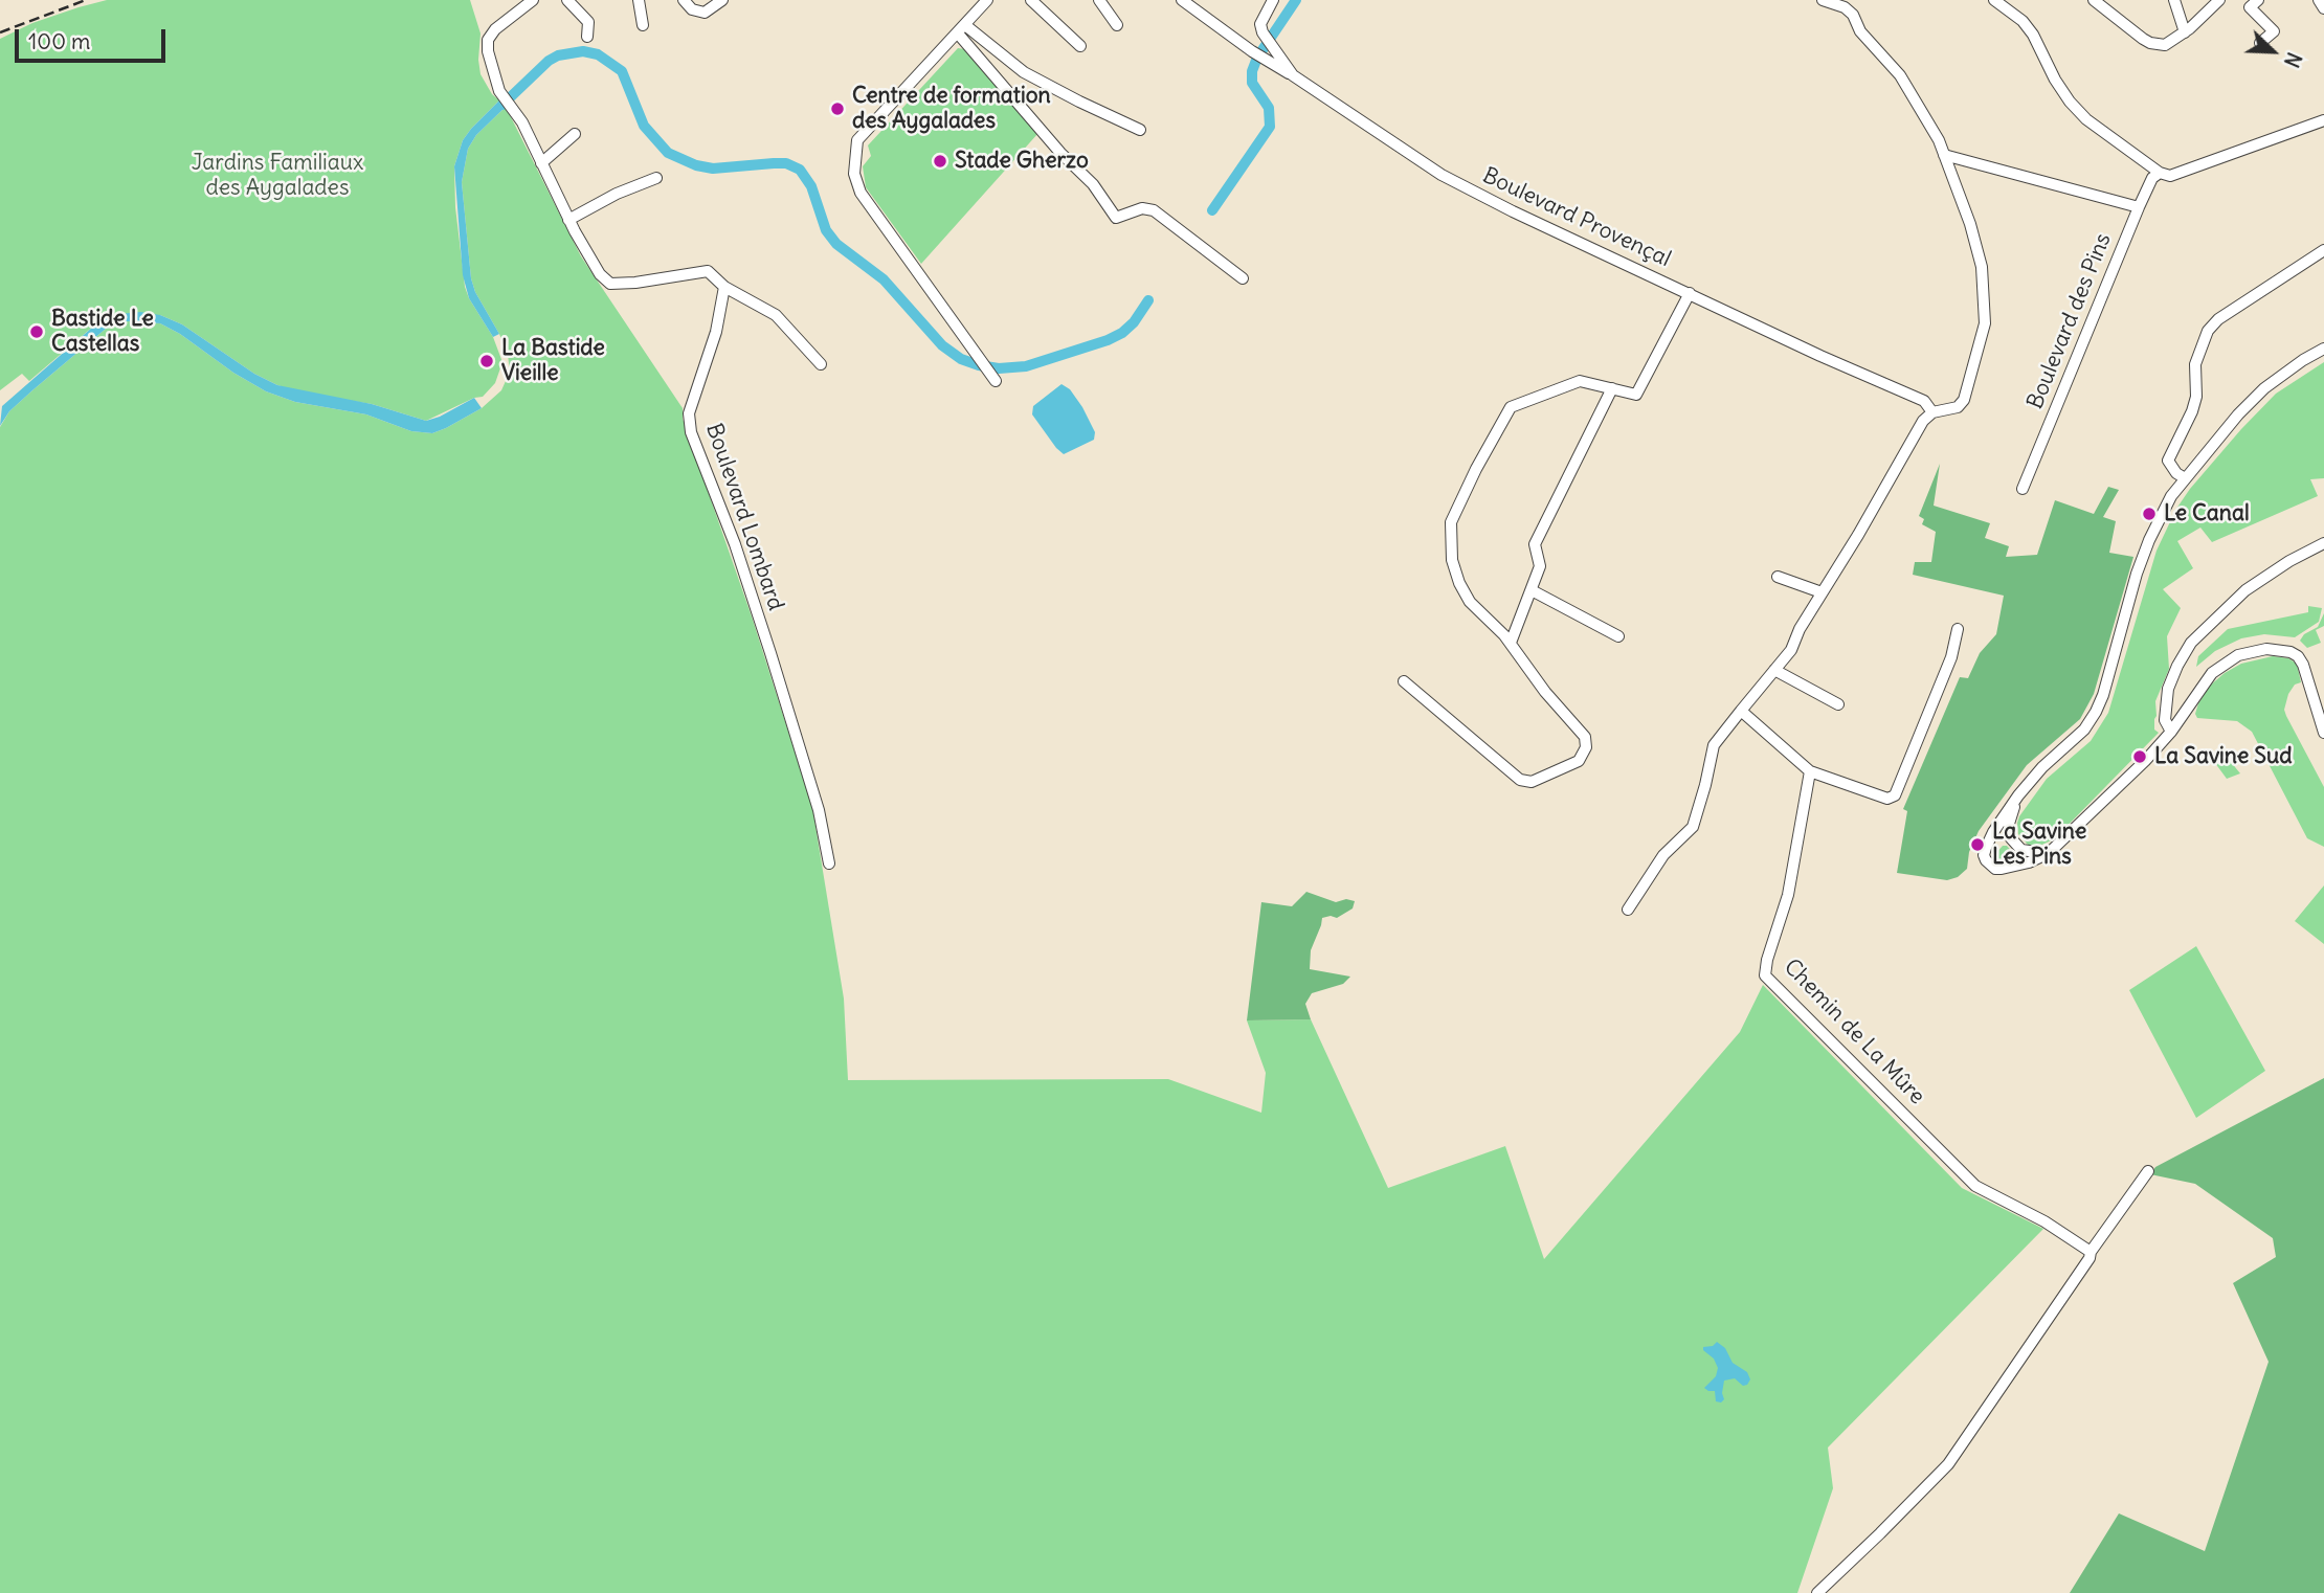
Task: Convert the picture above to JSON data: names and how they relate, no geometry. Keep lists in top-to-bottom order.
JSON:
{
  "streets": {
    "street": [
      "Boulevard Provençal",
      "Boulevard des Pins",
      "Boulevard Lombard",
      "Chemin de La Mûre"
    ]
  },
  "parks": ["Jardins Familiaux des Aygalades"],
  "places": [
    "Centre de formation des Aygalades",
    "Stade Gherzo",
    "Bastide Le Castellas",
    "La Bastide Vieille",
    "Le Canal",
    "La Savine Sud",
    "La Savine Les Pins"
  ],
  "scale_bar": "100 m",
  "north": "bottom right"
}
